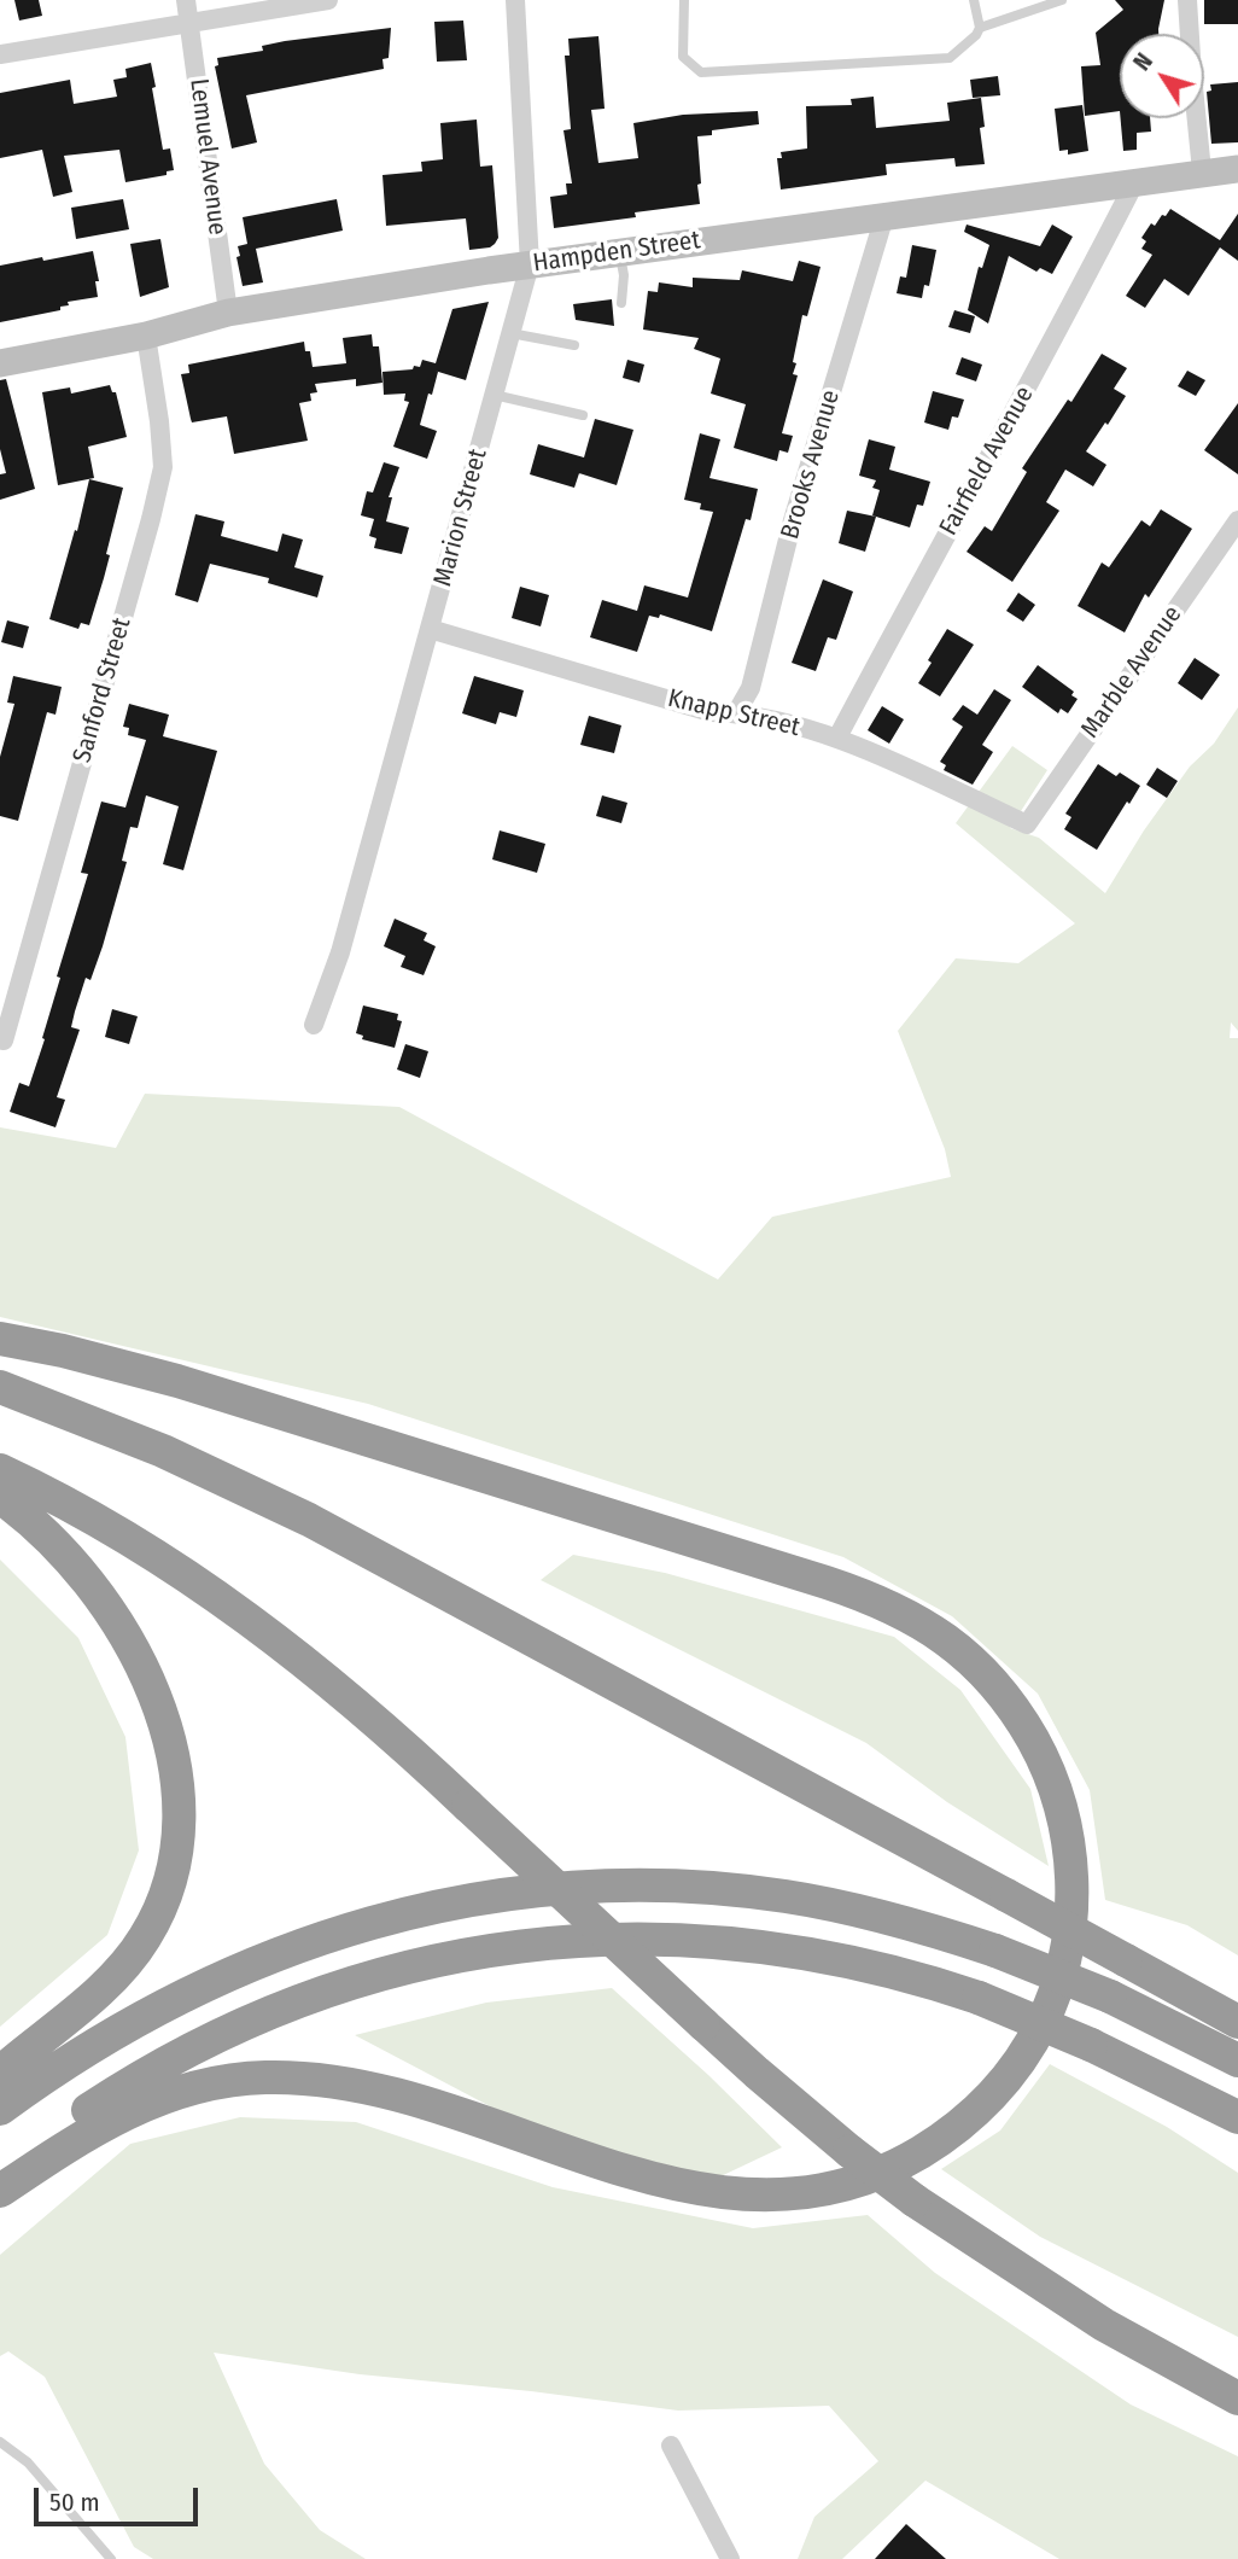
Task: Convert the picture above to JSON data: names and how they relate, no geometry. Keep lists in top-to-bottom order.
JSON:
{
  "streets": {
    "main road": ["Hampden Street"],
    "street": [
      "Lemuel Avenue",
      "Fairfield Avenue",
      "Brooks Avenue",
      "Marion Street",
      "Marble Avenue",
      "Sanford Street",
      "Knapp Street"
    ]
  },
  "crossings": [
    ["Lemuel Avenue", "Hampden Street"],
    ["Hampden Street", "Fairfield Avenue"],
    ["Hampden Street", "Brooks Avenue"],
    ["Hampden Street", "Marion Street"],
    ["Hampden Street", "Sanford Street"],
    ["Fairfield Avenue", "Knapp Street"],
    ["Brooks Avenue", "Knapp Street"],
    ["Marion Street", "Knapp Street"],
    ["Marble Avenue", "Knapp Street"]
  ],
  "scale_bar": "50 m",
  "north": "top left"
}
